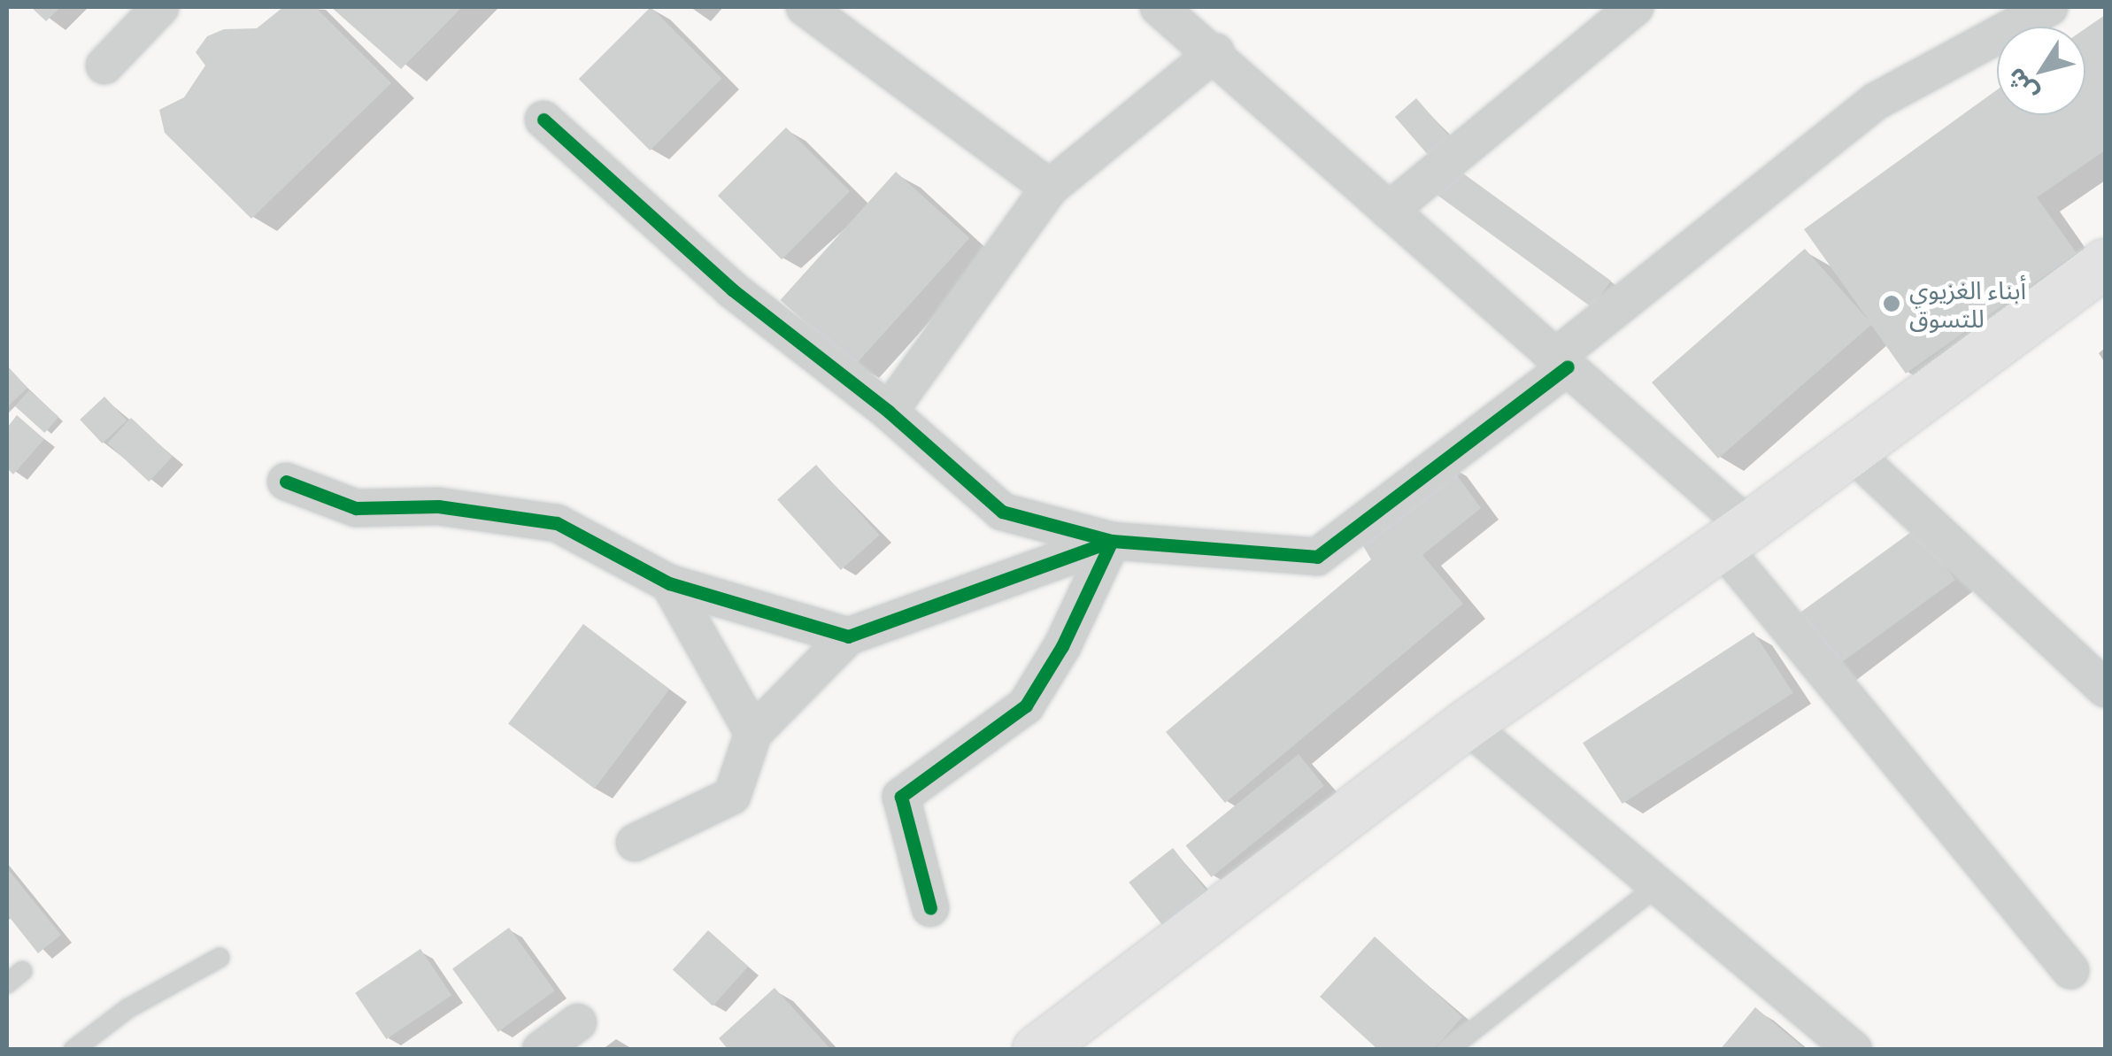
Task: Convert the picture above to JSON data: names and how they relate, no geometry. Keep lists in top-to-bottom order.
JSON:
{
  "places": ["أبناء الغزيوي للتسوق"],
  "north": "bottom left"
}
